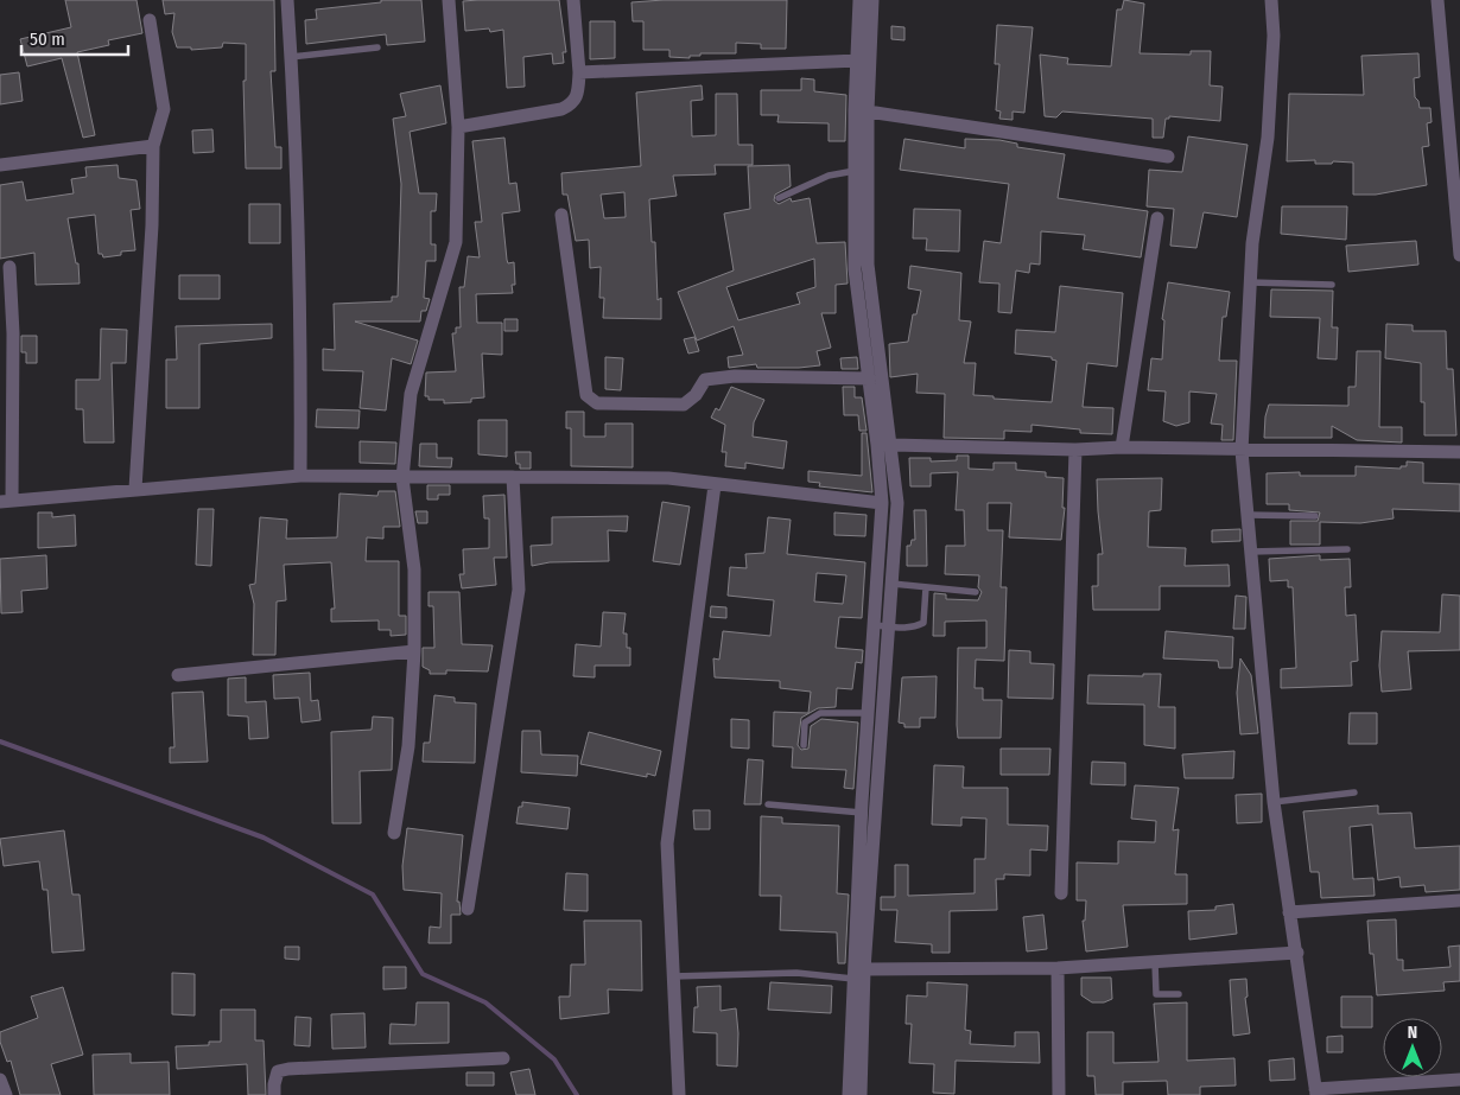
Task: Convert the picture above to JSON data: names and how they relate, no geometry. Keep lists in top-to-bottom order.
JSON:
{
  "scale_bar": "50 m",
  "north": "top"
}
